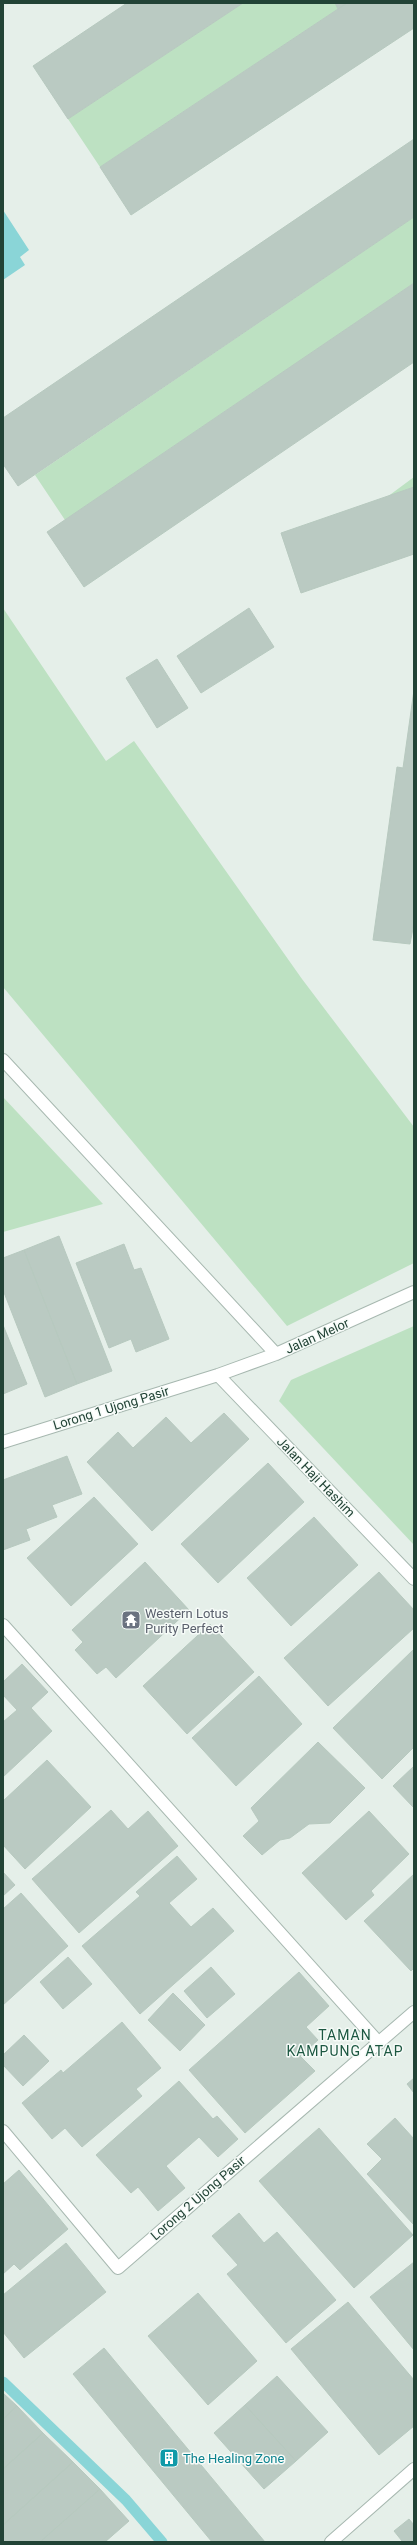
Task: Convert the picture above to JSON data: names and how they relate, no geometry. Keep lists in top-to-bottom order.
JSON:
{
  "streets": {
    "street": [
      "Jalan Melor",
      "Lorong 1 Ujong Pasir",
      "Jalan Haji Hashim",
      "Lorong 2 Ujong Pasir"
    ]
  },
  "crossings": [
    ["Jalan Melor", "Lorong 1 Ujong Pasir"],
    ["Jalan Melor", "Jalan Haji Hashim"],
    ["Lorong 1 Ujong Pasir", "Jalan Haji Hashim"]
  ],
  "districts": ["TAMAN KAMPUNG ATAP"],
  "places": {
    "temple": ["Western Lotus Purity Perfect"],
    "building": ["The Healing Zone"]
  }
}
